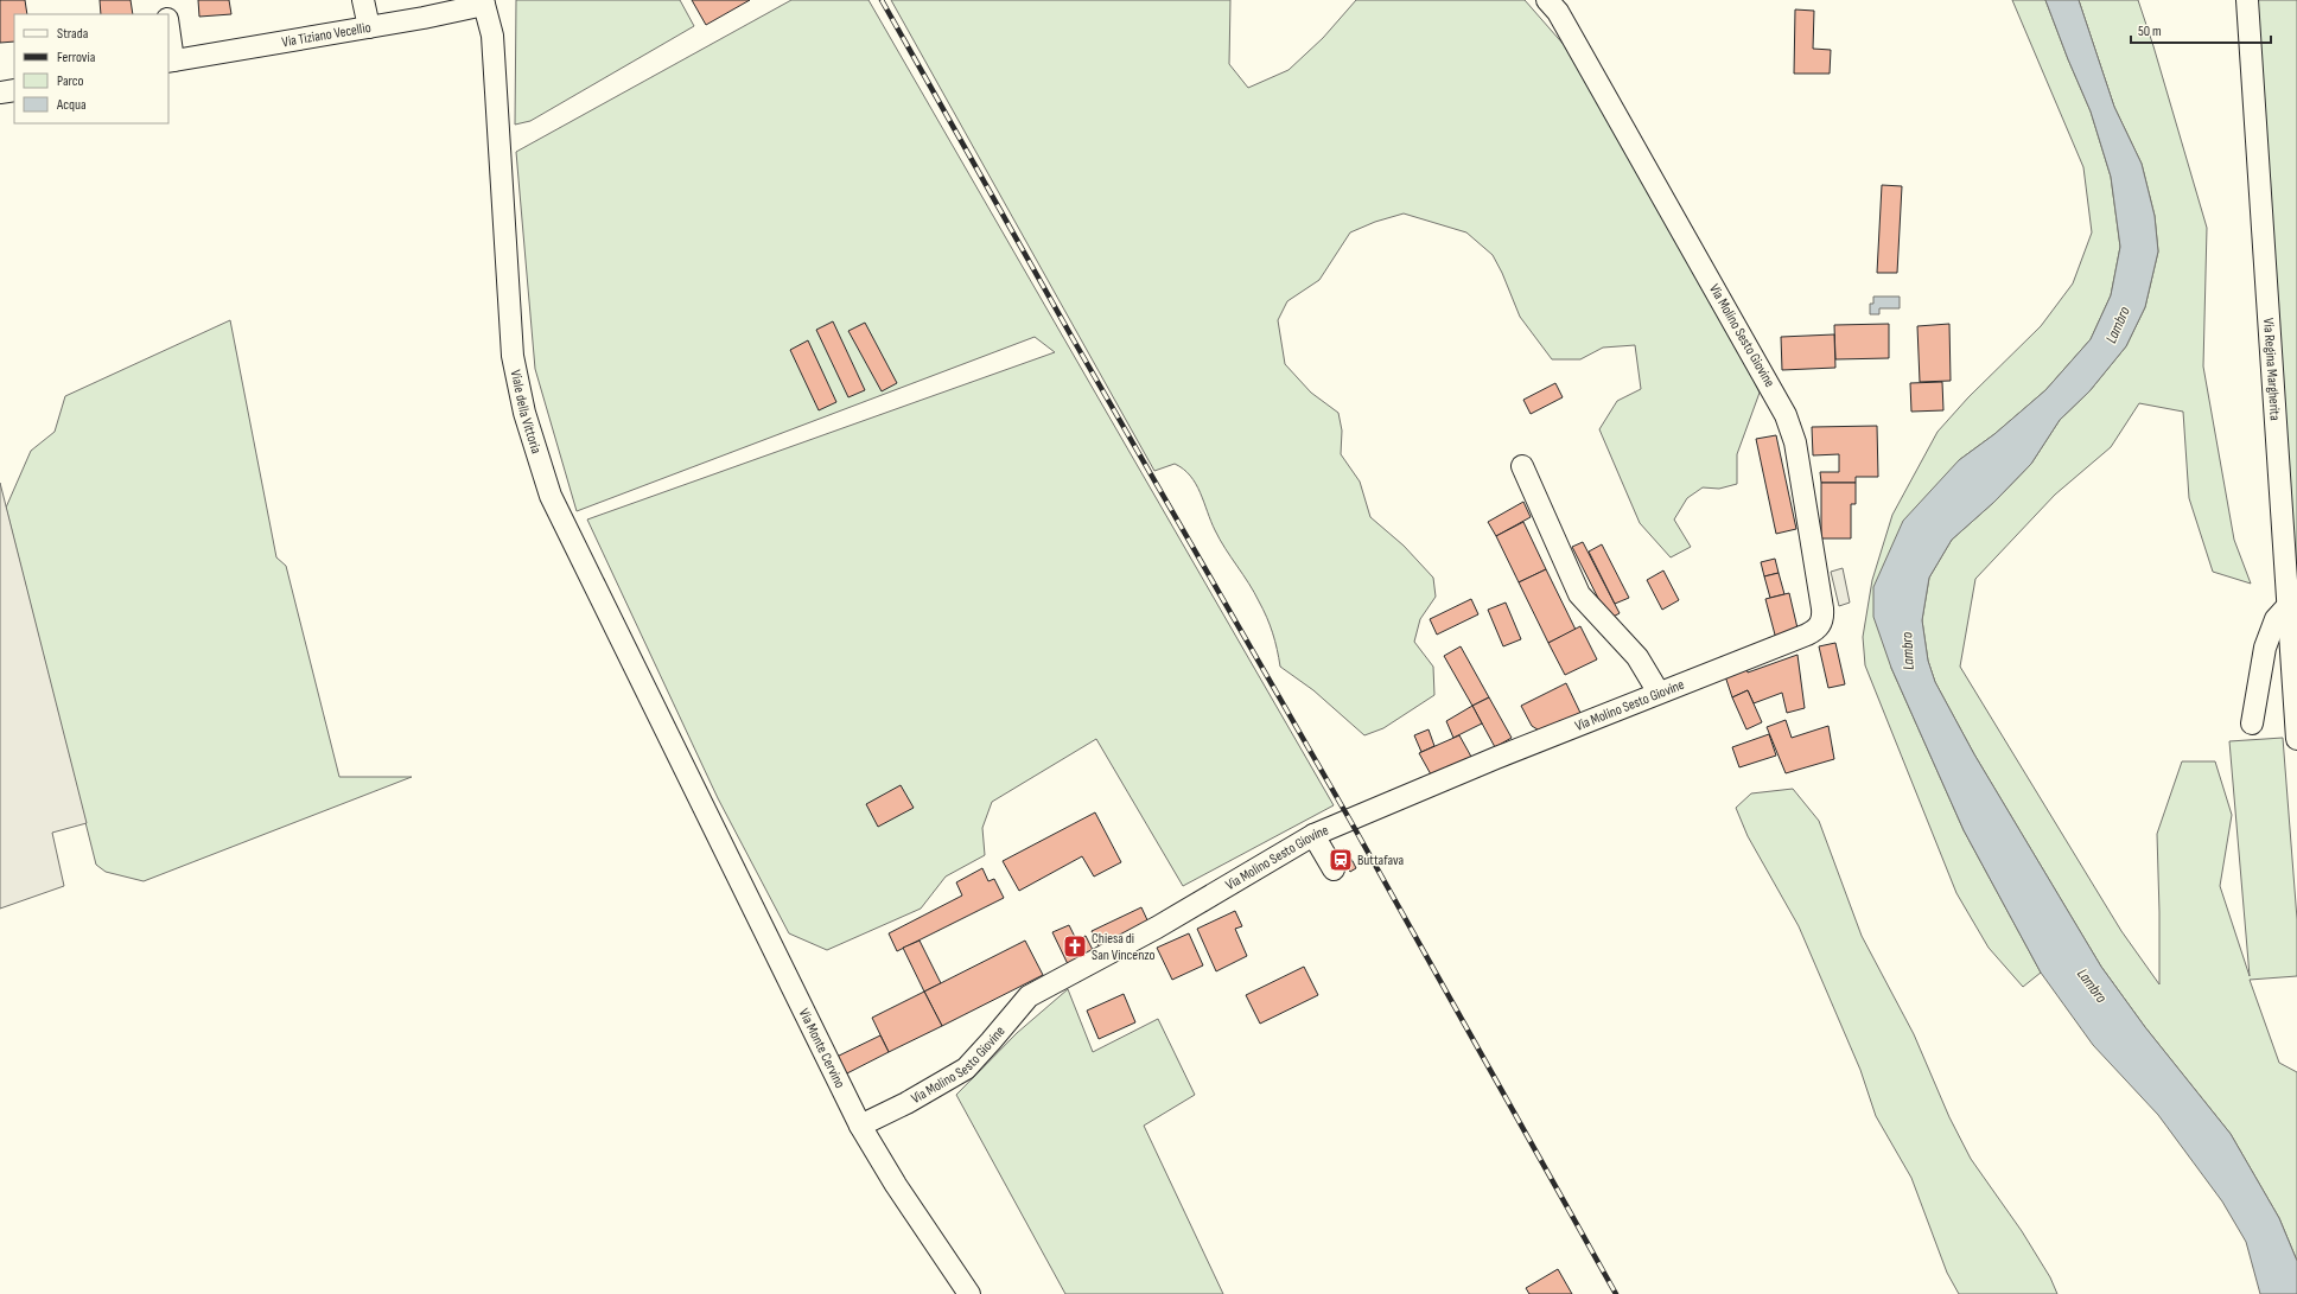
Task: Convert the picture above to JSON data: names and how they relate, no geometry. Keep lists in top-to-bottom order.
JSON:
{
  "streets": {
    "street": [
      "Via Tiziano Vecellio",
      "Via Molino Sesto Giovine",
      "Via Regina Margherita",
      "Viale della Vittoria",
      "Via Monte Cervino"
    ]
  },
  "crossings": [
    ["Via Tiziano Vecellio", "Viale della Vittoria"],
    ["Via Molino Sesto Giovine", "Via Monte Cervino"],
    ["Viale della Vittoria", "Via Monte Cervino"]
  ],
  "water": ["Lambro"],
  "places": {
    "station": ["Buttafava"],
    "church": ["Chiesa di San Vincenzo"]
  },
  "legend": [
    "Strada",
    "Ferrovia",
    "Parco",
    "Acqua"
  ],
  "scale_bar": "50 m"
}
